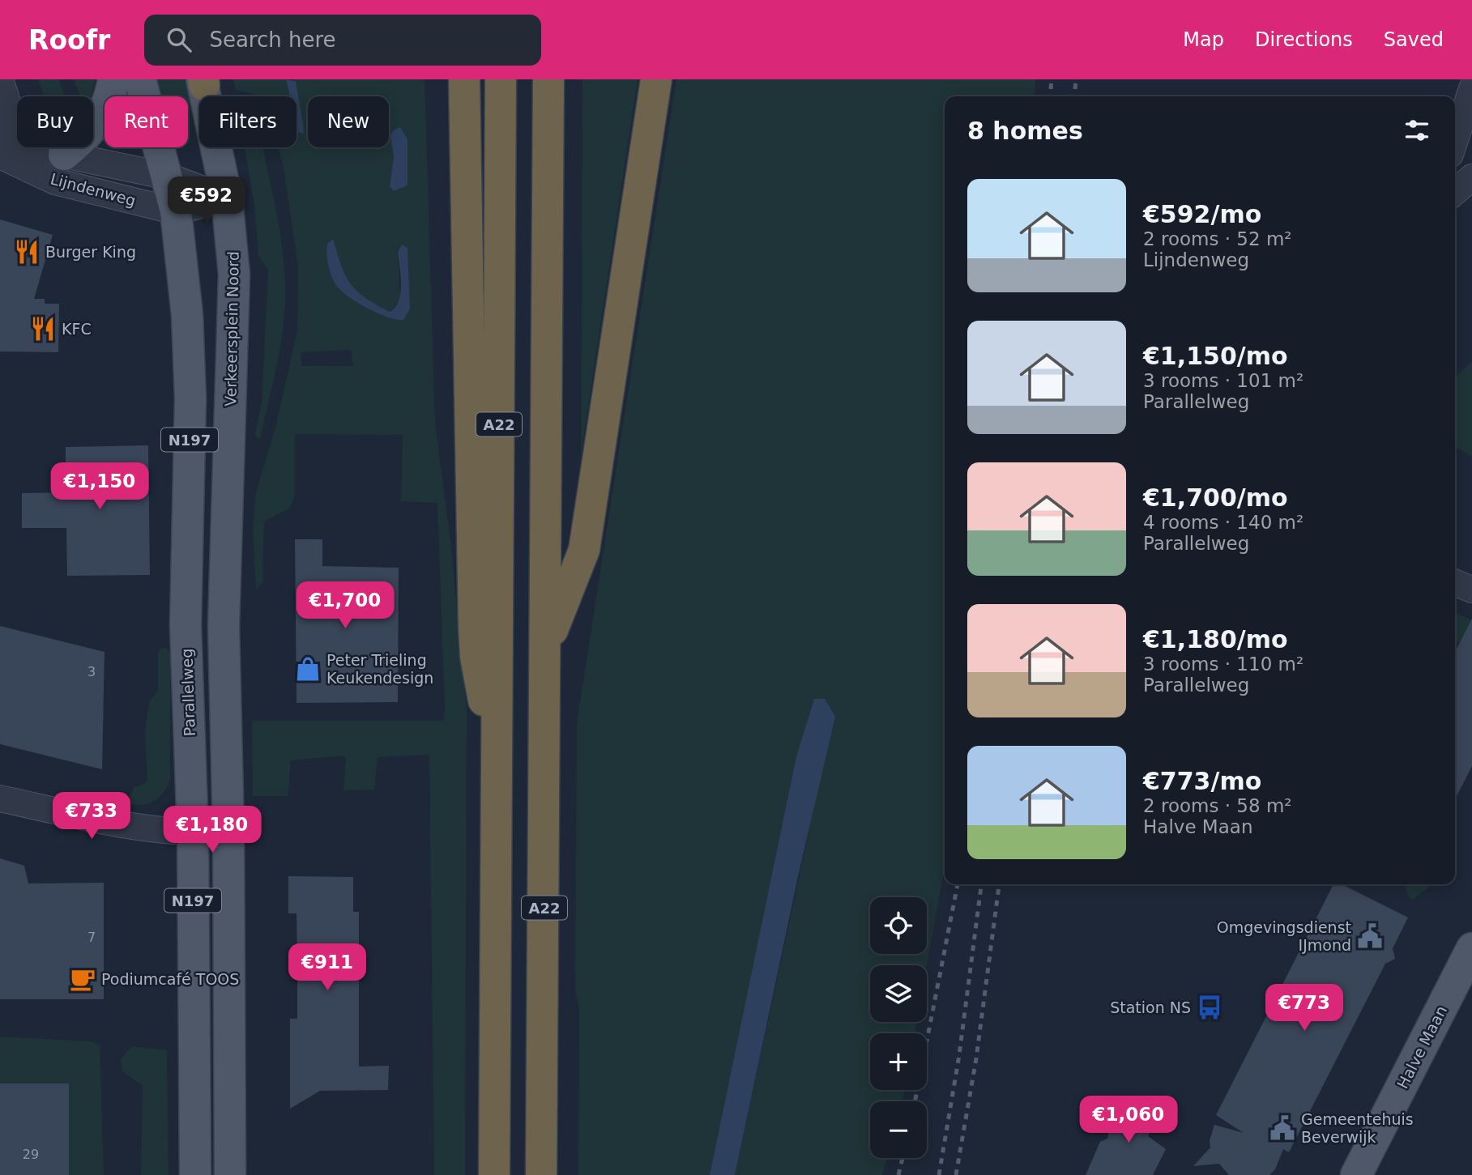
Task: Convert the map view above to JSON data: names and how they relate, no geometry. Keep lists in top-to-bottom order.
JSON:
{
  "streets": {
    "highway": ["A22"],
    "main road": [
      "Verkeersplein Noord",
      "N197",
      "Parallelweg",
      "Halve Maan"
    ],
    "street": ["Lijndenweg"]
  },
  "crossings": [
    ["Lijndenweg", "Verkeersplein Noord"],
    ["Lijndenweg", "N197"],
    ["Lijndenweg", "Parallelweg"],
    ["Verkeersplein Noord", "N197"],
    ["N197", "Parallelweg"]
  ],
  "places": {
    "restaurant": ["Burger King", "KFC"],
    "shop": ["Peter Trieling Keukendesign"],
    "public building": ["Omgevingsdienst IJmond", "Gemeentehuis Beverwijk"],
    "cafe": ["Podiumcafé TOOS"],
    "bus stop": ["Station NS"]
  },
  "house_numbers": ["3", "7", "29"],
  "page": {
    "header": "Roofr",
    "search": "Search here",
    "nav": ["Map", "Directions", "Saved"],
    "chip": [
      "Buy",
      "Rent",
      "Filters",
      "New"
    ],
    "heading": "8 homes",
    "list": [
      {
        "name": "€592/mo",
        "note": "2 rooms · 52 m² · Lijndenweg"
      },
      {
        "name": "€1,150/mo",
        "note": "3 rooms · 101 m² · Parallelweg"
      },
      {
        "name": "€1,700/mo",
        "note": "4 rooms · 140 m² · Parallelweg"
      },
      {
        "name": "€1,180/mo",
        "note": "3 rooms · 110 m² · Parallelweg"
      },
      {
        "name": "€773/mo",
        "note": "2 rooms · 58 m² · Halve Maan"
      }
    ],
    "price": [
      "€592",
      "€1,150",
      "€1,700",
      "€733",
      "€1,180",
      "€911",
      "€773",
      "€1,060"
    ],
    "map_buttons": ["+", "−"]
  }
}
